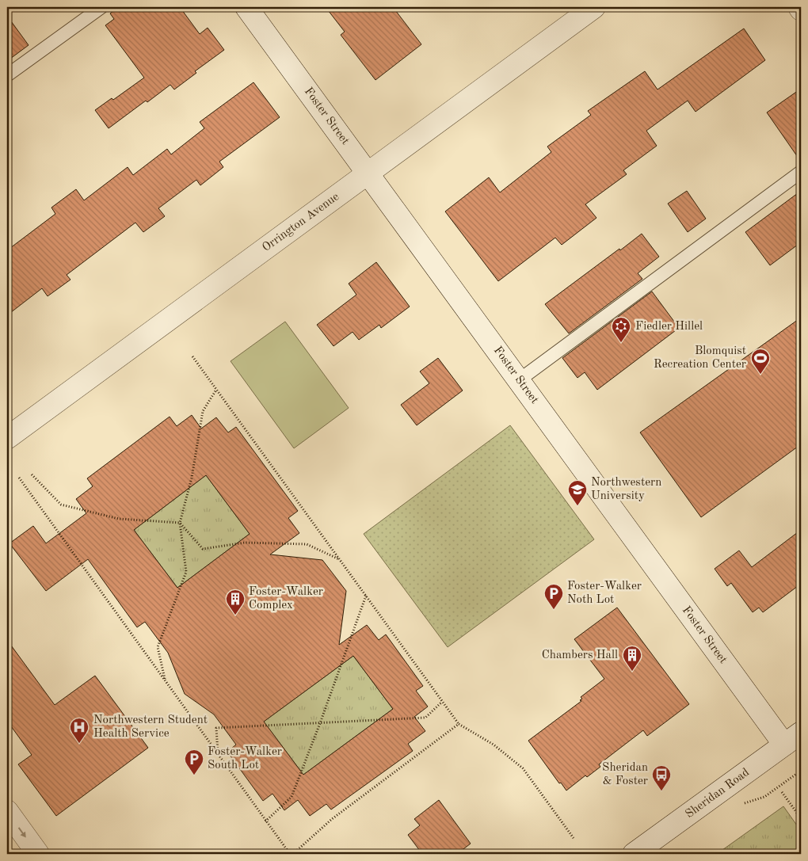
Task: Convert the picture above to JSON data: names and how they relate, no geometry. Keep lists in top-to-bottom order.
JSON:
{
  "streets": {
    "street": ["Foster Street", "Orrington Avenue", "Sheridan Road"]
  },
  "crossings": [
    ["Foster Street", "Orrington Avenue"],
    ["Foster Street", "Sheridan Road"]
  ],
  "places": {
    "synagogue": ["Fiedler Hillel"],
    "sports": ["Blomquist Recreation Center"],
    "school or university": ["Northwestern University"],
    "parking": ["Foster-Walker Noth Lot", "Foster-Walker South Lot"],
    "building": ["Foster-Walker Complex", "Chambers Hall"],
    "hospital": ["Northwestern Student Health Service"],
    "bus stop": ["Sheridan & Foster"]
  }
}
